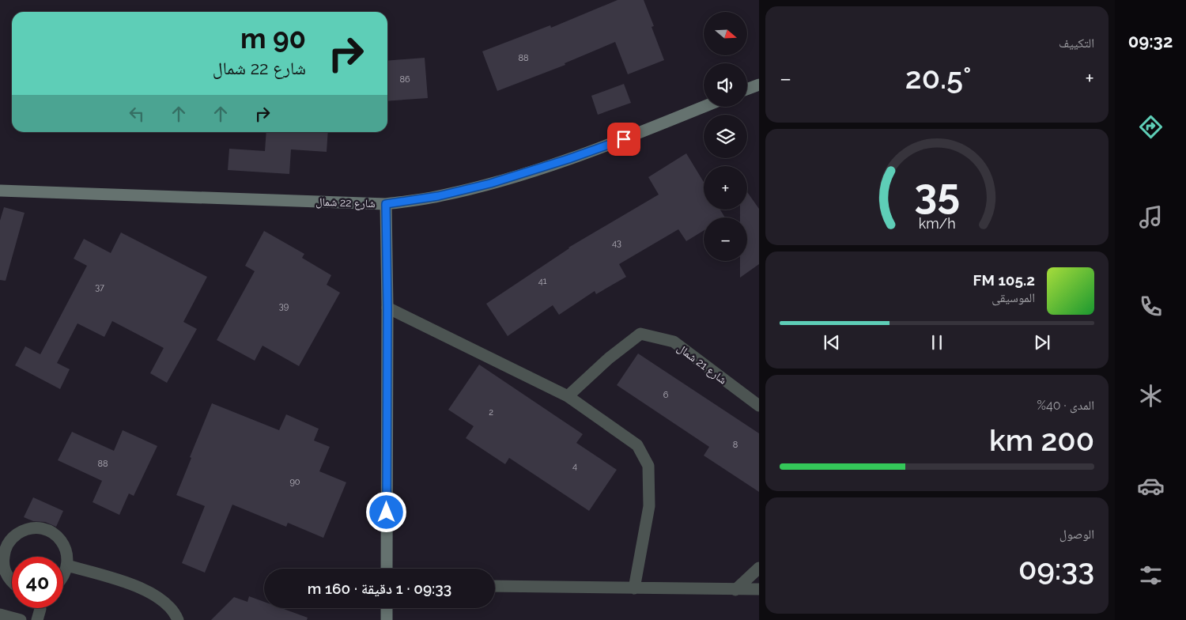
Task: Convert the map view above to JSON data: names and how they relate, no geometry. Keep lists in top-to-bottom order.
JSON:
{
  "streets": {
    "street": ["شارع 22 شمال", "شارع 21 شمال"]
  },
  "house_numbers": [
    "88",
    "86",
    "43",
    "41",
    "37",
    "39",
    "6",
    "2",
    "8",
    "88",
    "4",
    "90"
  ],
  "north": "right",
  "page": {
    "tabs": "09:32",
    "tile": [
      "التكييف",
      ["المدى · 40%", "200 km"],
      ["الوصول", "09:33"]
    ],
    "map_buttons": ["+", "−"],
    "turn": ["90 m", "شارع 22 شمال"],
    "heat": ["−", "20.5°", "+"],
    "song": ["105.2 FM", "الموسيقى"],
    "limit": "40",
    "trip": "09:33 · 1 دقيقة · 160 m",
    "gauge": ["35", "km/h"]
  }
}
